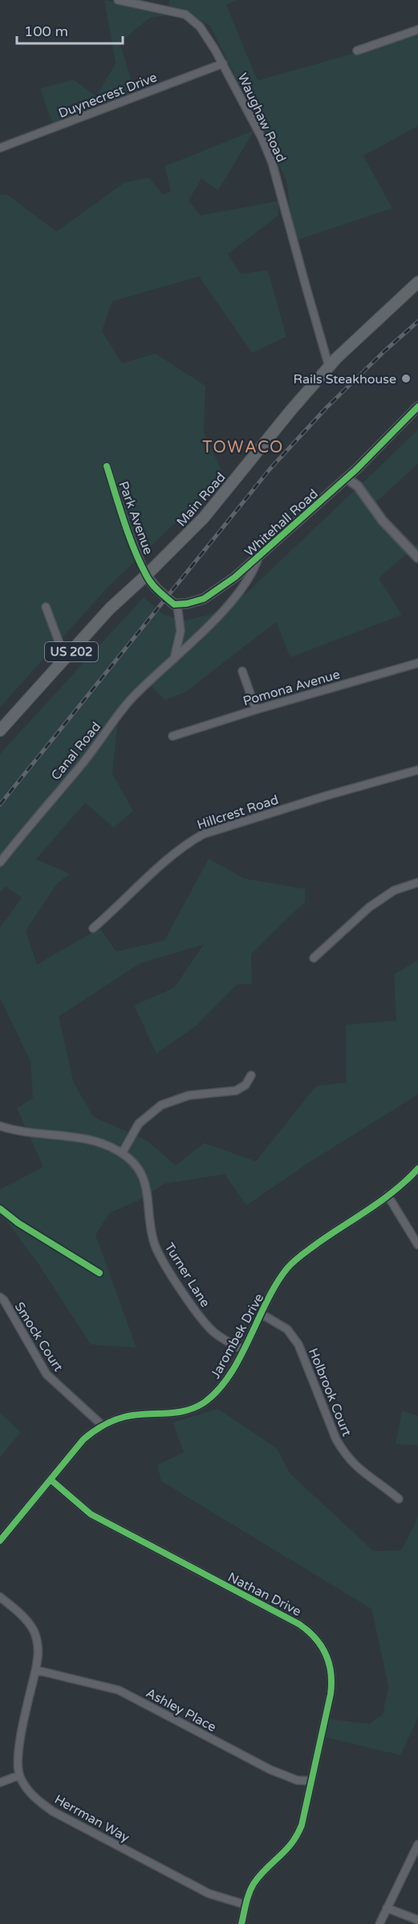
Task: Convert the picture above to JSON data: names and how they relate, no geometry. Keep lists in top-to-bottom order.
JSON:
{
  "streets": {
    "main road": ["Main Road", "US 202"],
    "street": [
      "Duynecrest Drive",
      "Waughaw Road",
      "Park Avenue",
      "Whitehall Road",
      "Pomona Avenue",
      "Canal Road",
      "Hillcrest Road",
      "Turner Lane",
      "Jarombek Drive",
      "Smock Court",
      "Holbrook Court",
      "Nathan Drive",
      "Ashley Place",
      "Herrman Way"
    ]
  },
  "crossings": [
    ["Duynecrest Drive", "Waughaw Road"],
    ["Waughaw Road", "Main Road"],
    ["Main Road", "Park Avenue"],
    ["Whitehall Road", "Canal Road"],
    ["Turner Lane", "Jarombek Drive"],
    ["Jarombek Drive", "Smock Court"],
    ["Jarombek Drive", "Holbrook Court"],
    ["Jarombek Drive", "Nathan Drive"],
    ["Nathan Drive", "Ashley Place"],
    ["Nathan Drive", "Herrman Way"]
  ],
  "districts": ["TOWACO"],
  "places": ["Rails Steakhouse"],
  "scale_bar": "100 m"
}
